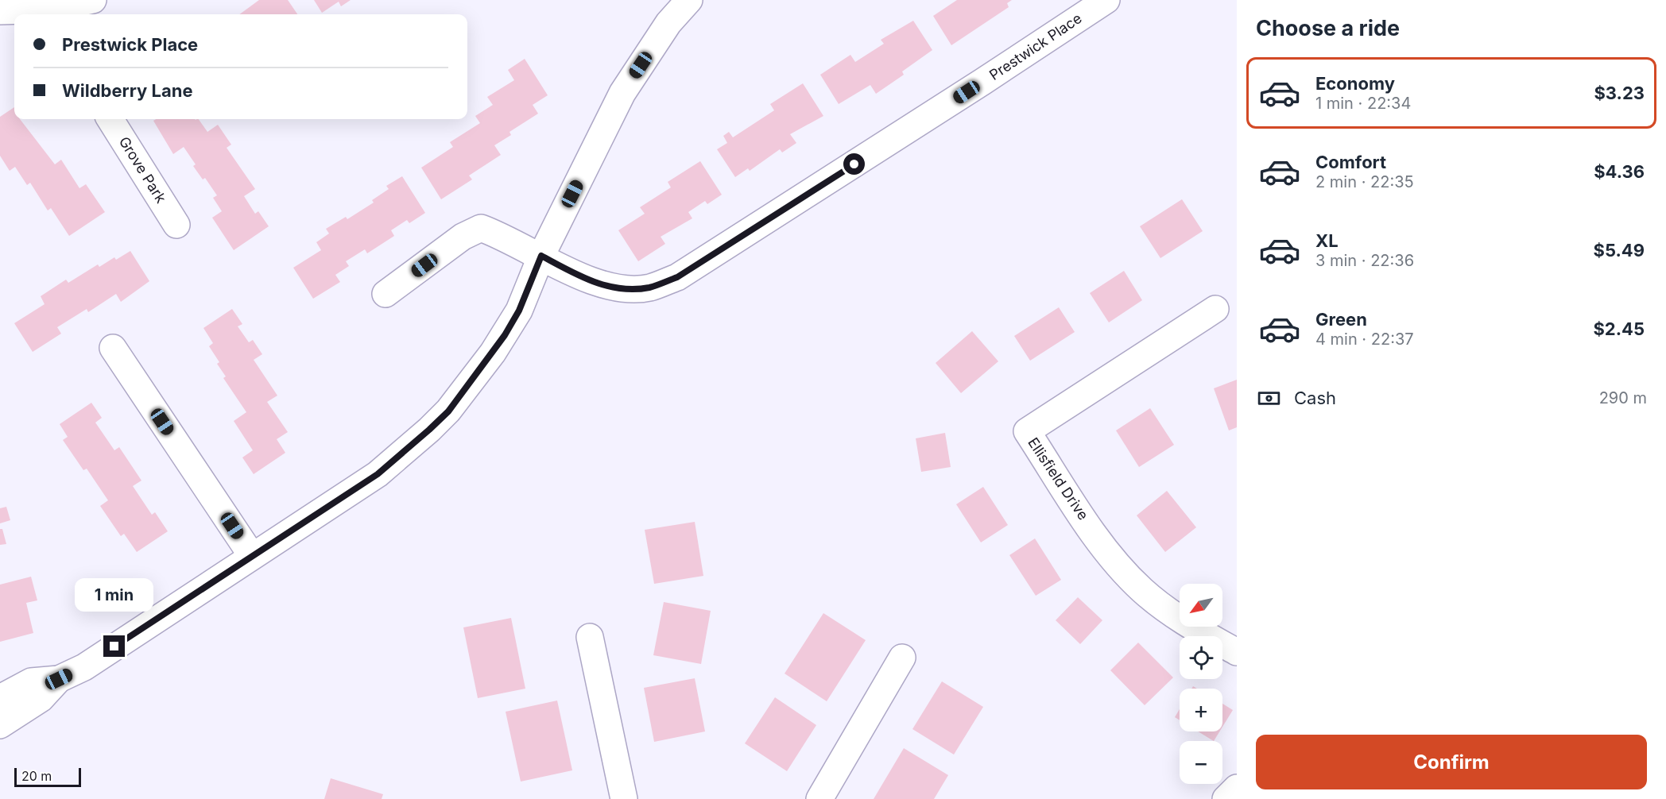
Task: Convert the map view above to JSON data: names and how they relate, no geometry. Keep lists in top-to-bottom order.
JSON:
{
  "streets": {
    "street": ["Prestwick Place", "Grove Park", "Ellisfield Drive"]
  },
  "scale_bar": "20 m",
  "north": "bottom left",
  "page": {
    "heading": "Choose a ride",
    "banner": ["Prestwick Place", "Wildberry Lane"],
    "list": [
      {
        "name": "Economy",
        "note": "1 min · 22:34",
        "value": "$3.23"
      },
      {
        "name": "Comfort",
        "note": "2 min · 22:35",
        "value": "$4.36"
      },
      {
        "name": "XL",
        "note": "3 min · 22:36",
        "value": "$5.49"
      },
      {
        "name": "Green",
        "note": "4 min · 22:37",
        "value": "$2.45"
      }
    ],
    "pay": ["Cash", "290 m"],
    "bubble": "1 min",
    "map_buttons": ["+", "−"],
    "buttons": "Confirm",
    "scale": "20 m"
  }
}
